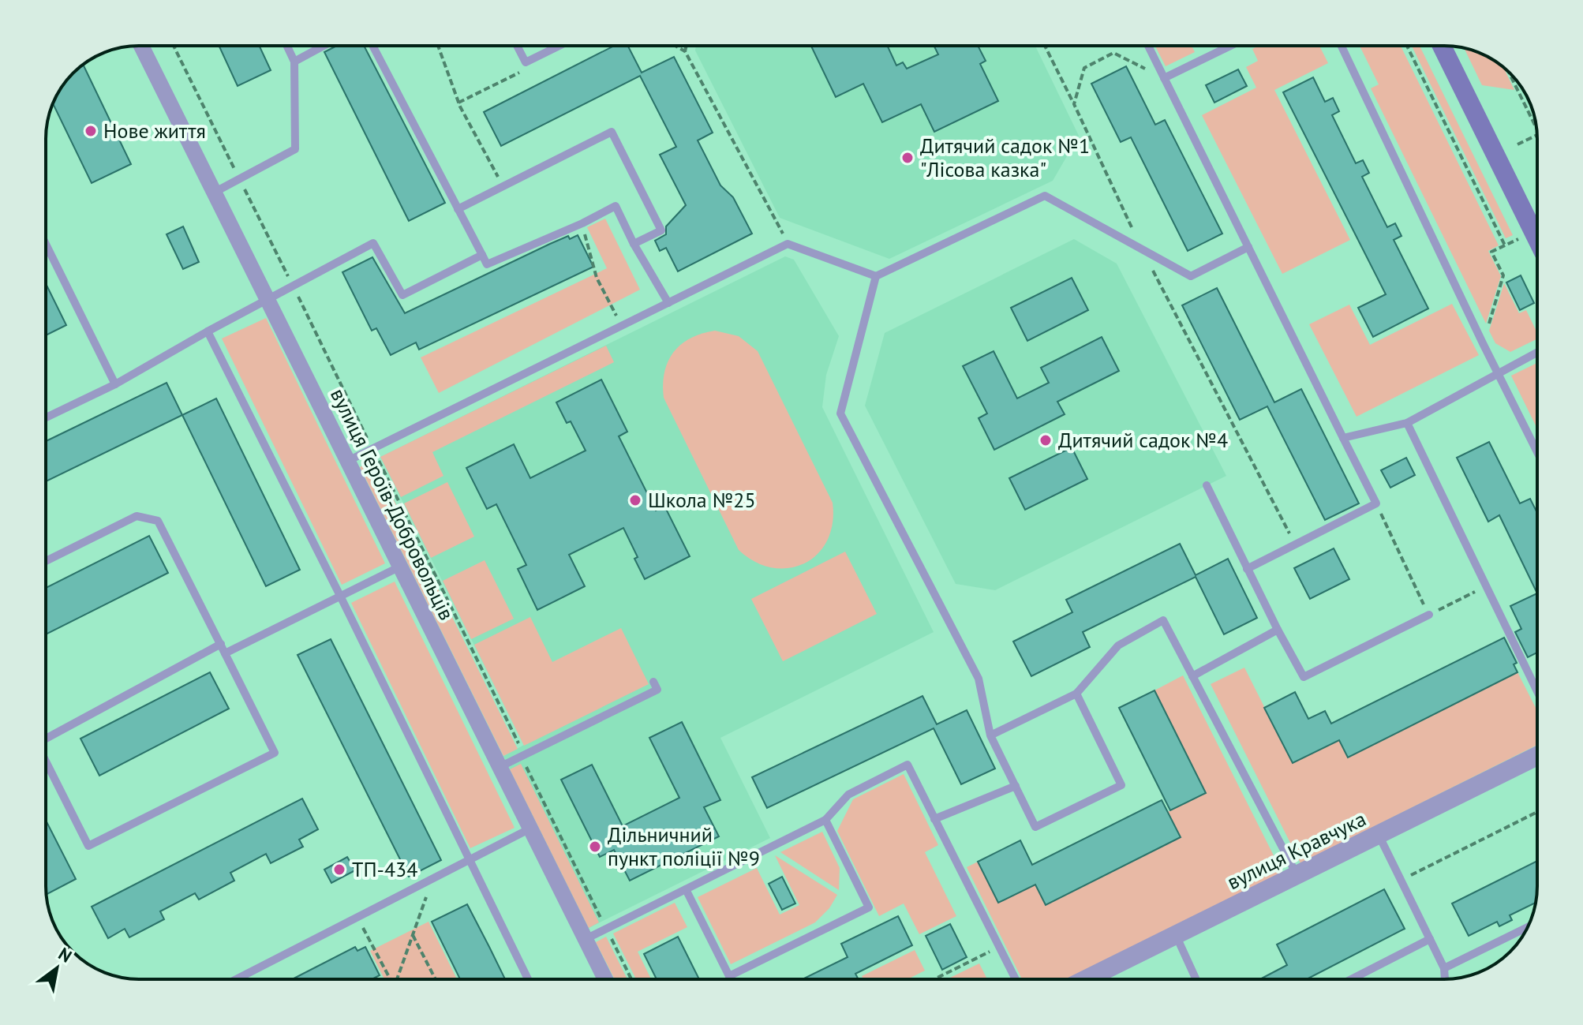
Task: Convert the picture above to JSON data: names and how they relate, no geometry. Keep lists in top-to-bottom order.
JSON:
{
  "streets": {
    "street": ["вулиця Героїв-Добровольців", "вулиця Кравчука"]
  },
  "places": [
    "Нове життя",
    "Дитячий садок №1 \"Лісова казка\"",
    "Дитячий садок №4",
    "Школа №25",
    "Дільничний пункт поліції №9",
    "ТП-434"
  ],
  "north": "top right"
}
